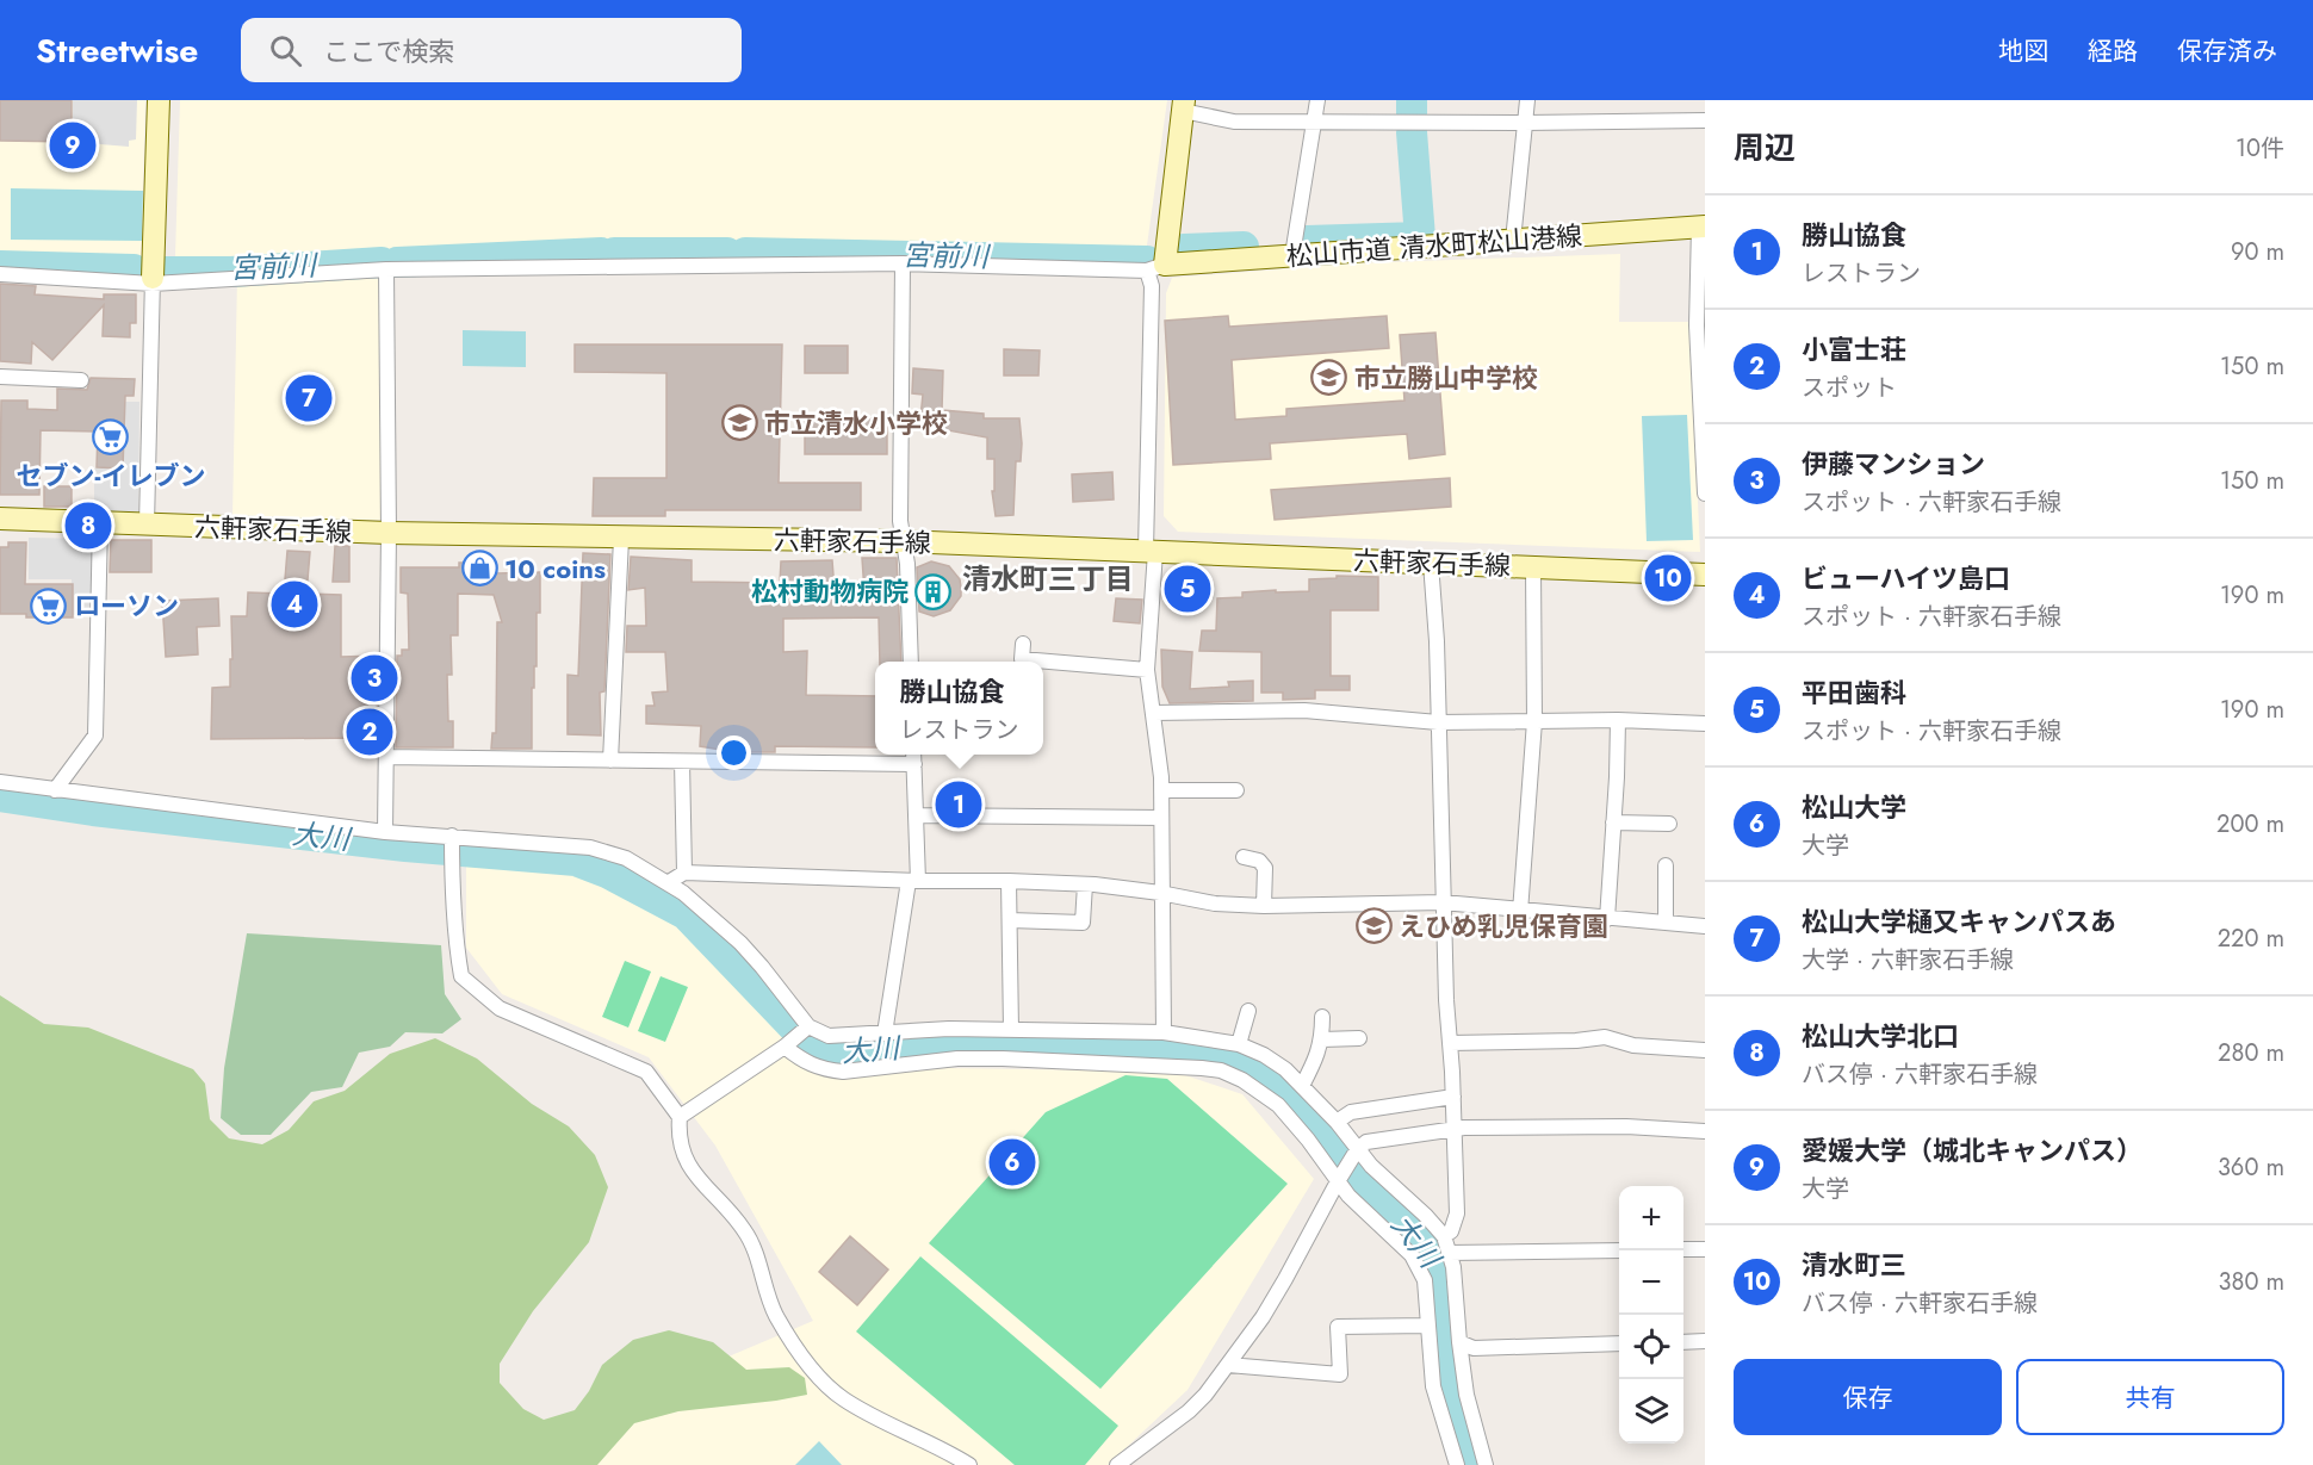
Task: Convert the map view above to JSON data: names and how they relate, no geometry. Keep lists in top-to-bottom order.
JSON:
{
  "streets": {
    "main road": ["松山市道 清水町松山港線", "六軒家石手線"]
  },
  "districts": ["清水町三丁目"],
  "water": ["宮前川", "大川"],
  "places": {
    "school or university": ["市立勝山中学校", "市立清水小学校", "えひめ乳児保育園"],
    "supermarket": ["セブン-イレブン", "ローソン"],
    "shop": ["10 coins"],
    "building": ["松村動物病院"]
  },
  "page": {
    "header": "Streetwise",
    "search": "ここで検索",
    "nav": ["地図", "経路", "保存済み"],
    "heading": ["周辺", "10件"],
    "pins": [
      "9",
      "7",
      "8",
      "10",
      "5",
      "4",
      "3",
      "2",
      "1",
      "6"
    ],
    "list": [
      {
        "mark": "1",
        "name": "勝山協食",
        "note": "レストラン",
        "value": "90 m"
      },
      {
        "mark": "2",
        "name": "小富士荘",
        "note": "スポット",
        "value": "150 m"
      },
      {
        "mark": "3",
        "name": "伊藤マンション",
        "note": "スポット · 六軒家石手線",
        "value": "150 m"
      },
      {
        "mark": "4",
        "name": "ビューハイツ島口",
        "note": "スポット · 六軒家石手線",
        "value": "190 m"
      },
      {
        "mark": "5",
        "name": "平田歯科",
        "note": "スポット · 六軒家石手線",
        "value": "190 m"
      },
      {
        "mark": "6",
        "name": "松山大学",
        "note": "大学",
        "value": "200 m"
      },
      {
        "mark": "7",
        "name": "松山大学樋又キャンパスあ",
        "note": "大学 · 六軒家石手線",
        "value": "220 m"
      },
      {
        "mark": "8",
        "name": "松山大学北口",
        "note": "バス停 · 六軒家石手線",
        "value": "280 m"
      },
      {
        "mark": "9",
        "name": "愛媛大学（城北キャンパス）",
        "note": "大学",
        "value": "360 m"
      },
      {
        "mark": "10",
        "name": "清水町三",
        "note": "バス停 · 六軒家石手線",
        "value": "380 m"
      }
    ],
    "popup": ["勝山協食", "レストラン"],
    "map_buttons": ["+", "−"],
    "buttons": ["保存", "共有"]
  }
}
